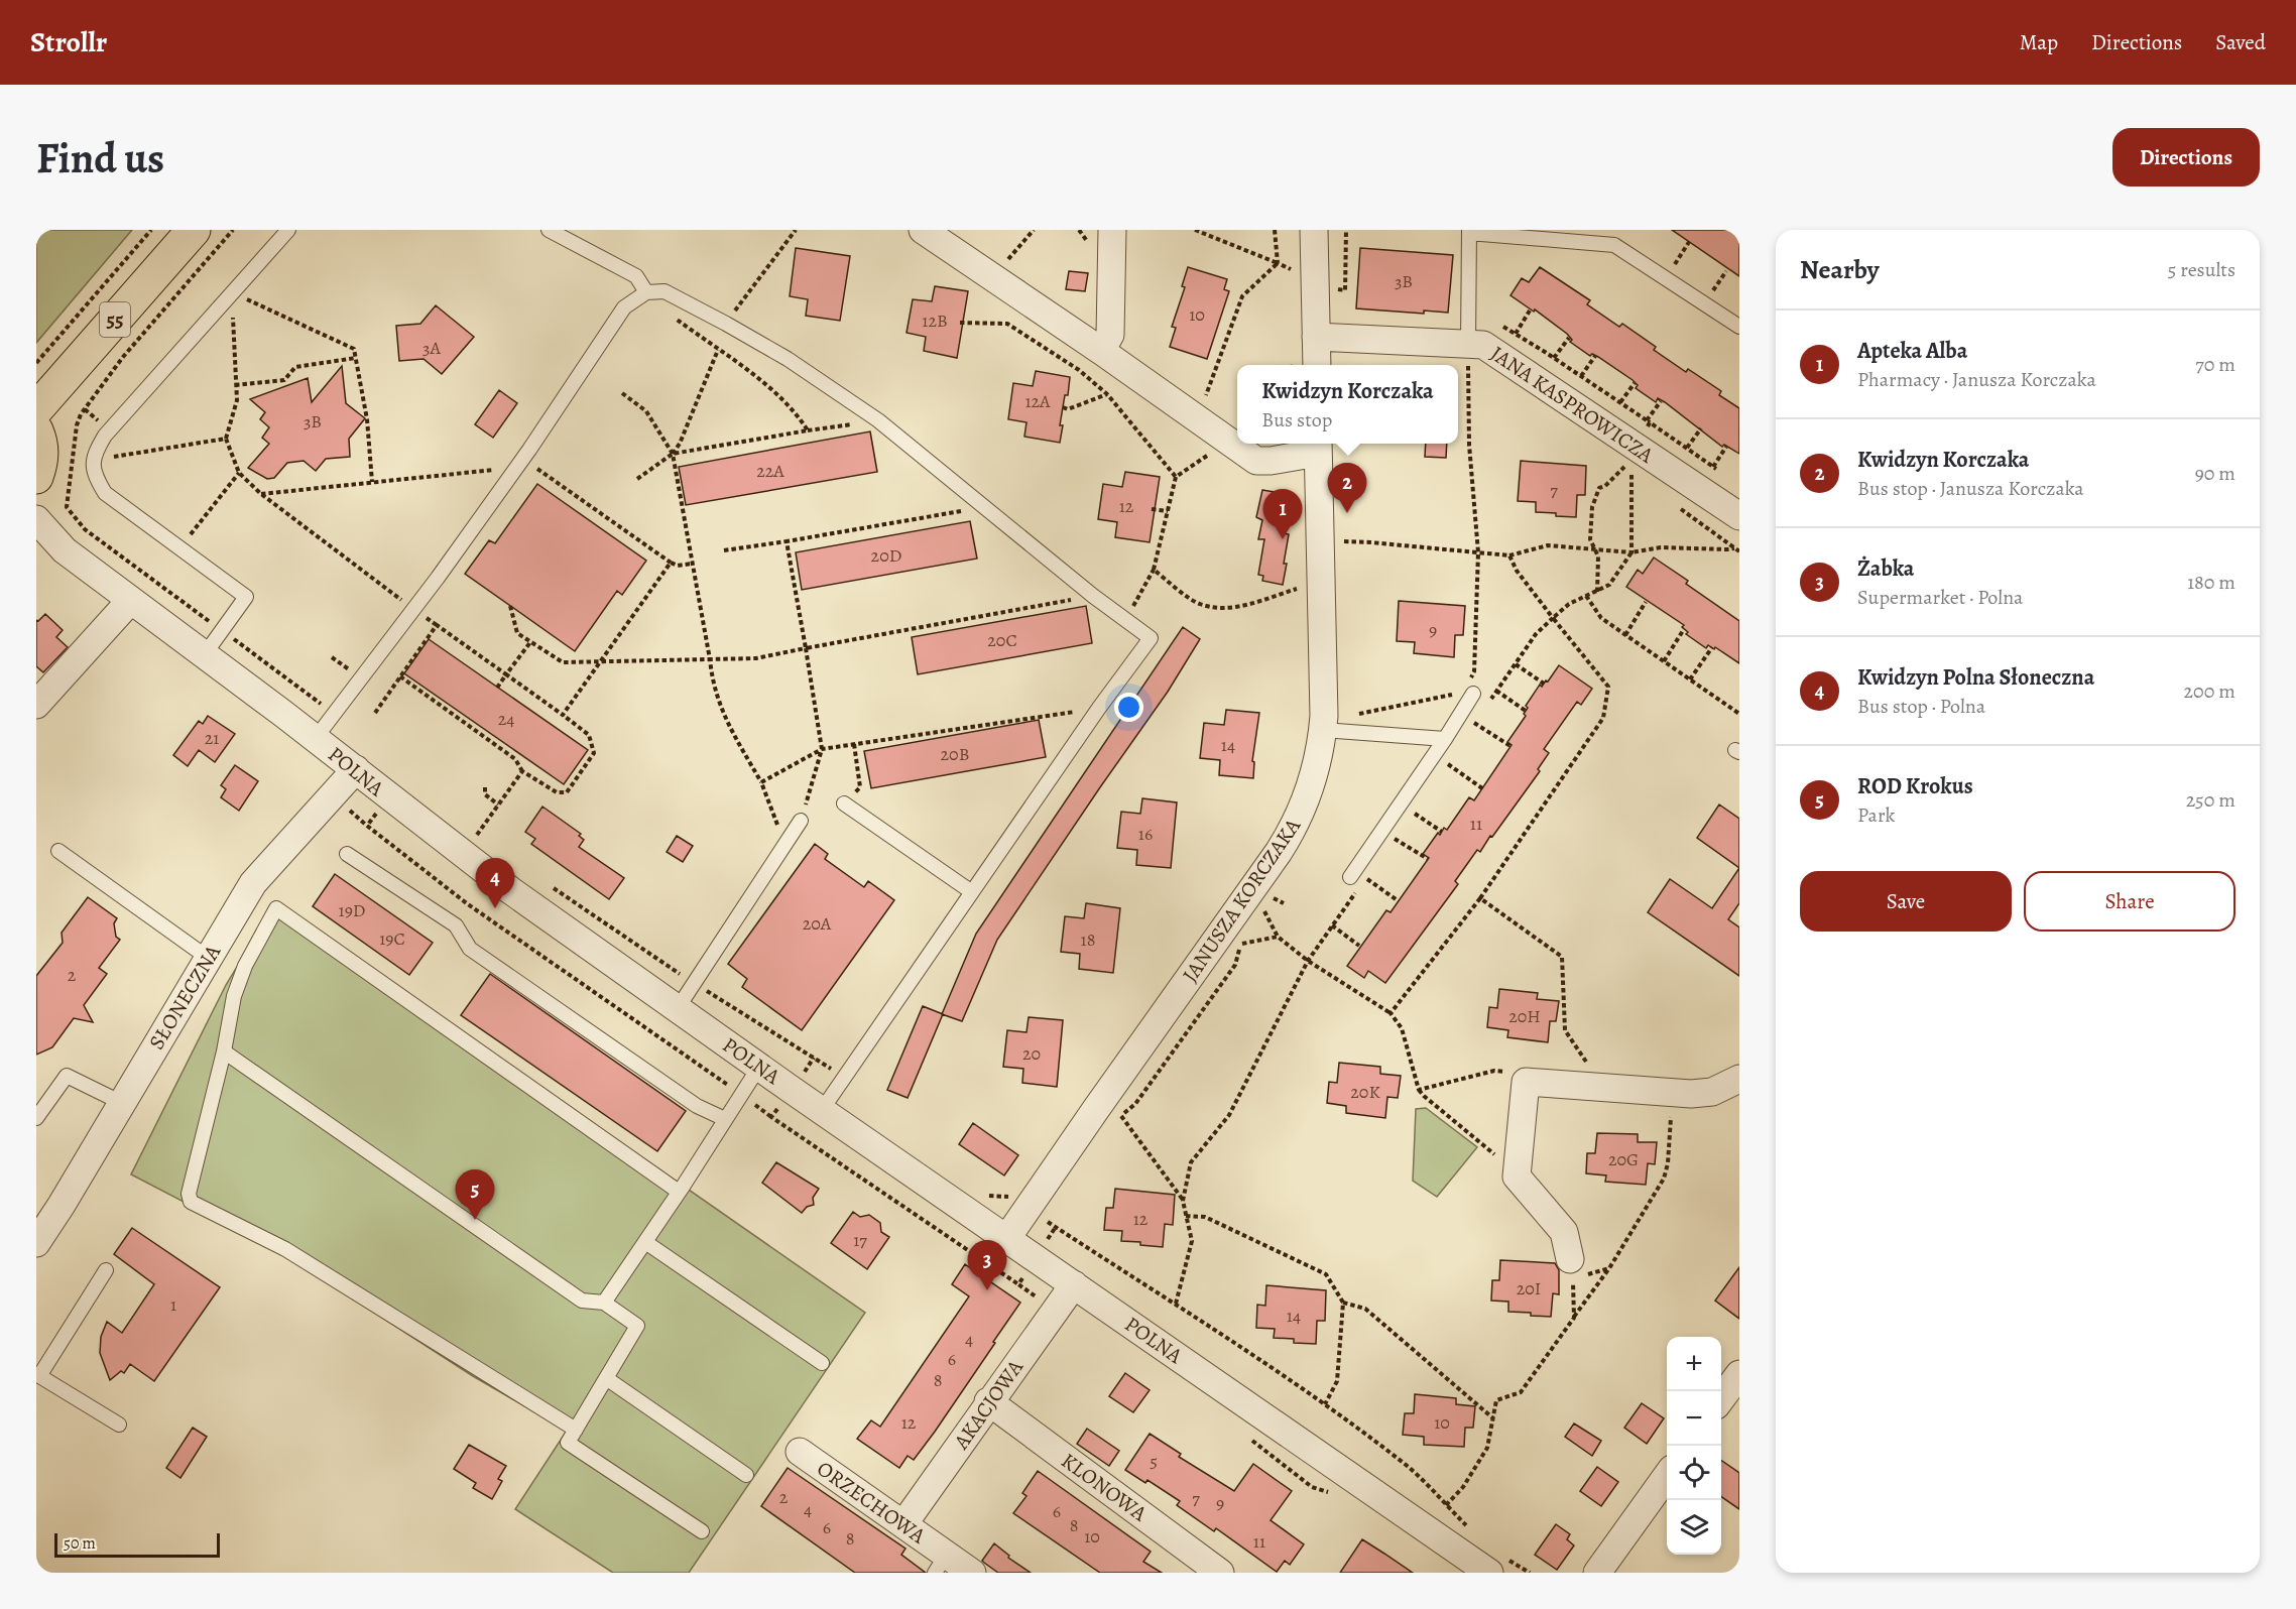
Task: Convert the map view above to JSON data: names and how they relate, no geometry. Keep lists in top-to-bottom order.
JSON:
{
  "streets": {
    "main road": ["55"],
    "street": [
      "JANA KASPROWICZA",
      "POLNA",
      "JANUSZA KORCZAKA",
      "SŁONECZNA",
      "AKACJOWA",
      "KLONOWA",
      "ORZECHOWA"
    ]
  },
  "crossings": [
    ["POLNA", "JANUSZA KORCZAKA"],
    ["POLNA", "SŁONECZNA"],
    ["POLNA", "AKACJOWA"],
    ["AKACJOWA", "KLONOWA"],
    ["AKACJOWA", "ORZECHOWA"]
  ],
  "house_numbers": [
    "3B",
    "10",
    "12B",
    "3A",
    "12A",
    "3B",
    "22A",
    "7",
    "12",
    "20D",
    "9",
    "20C",
    "24",
    "21",
    "14",
    "20B",
    "11",
    "16",
    "19D",
    "20A",
    "19C",
    "18",
    "2",
    "20H",
    "20",
    "20K",
    "20G",
    "12",
    "17",
    "20I",
    "1",
    "14",
    "4",
    "6",
    "8",
    "12",
    "10",
    "5",
    "2",
    "7",
    "9",
    "4",
    "6",
    "8",
    "6",
    "10",
    "8",
    "11"
  ],
  "scale_bar": "50 m",
  "page": {
    "header": "Strollr",
    "nav": ["Map", "Directions", "Saved"],
    "buttons": [
      "Directions",
      ["Save", "Share"]
    ],
    "title": "Find us",
    "heading": ["Nearby", "5 results"],
    "list": [
      {
        "mark": "1",
        "name": "Apteka Alba",
        "note": "Pharmacy · Janusza Korczaka",
        "value": "70 m"
      },
      {
        "mark": "2",
        "name": "Kwidzyn Korczaka",
        "note": "Bus stop · Janusza Korczaka",
        "value": "90 m"
      },
      {
        "mark": "3",
        "name": "Żabka",
        "note": "Supermarket · Polna",
        "value": "180 m"
      },
      {
        "mark": "4",
        "name": "Kwidzyn Polna Słoneczna",
        "note": "Bus stop · Polna",
        "value": "200 m"
      },
      {
        "mark": "5",
        "name": "ROD Krokus",
        "note": "Park",
        "value": "250 m"
      }
    ],
    "popup": ["Kwidzyn Korczaka", "Bus stop"],
    "pins": [
      "2",
      "1",
      "4",
      "5",
      "3"
    ],
    "map_buttons": ["+", "−"],
    "scale": "50 m"
  }
}
